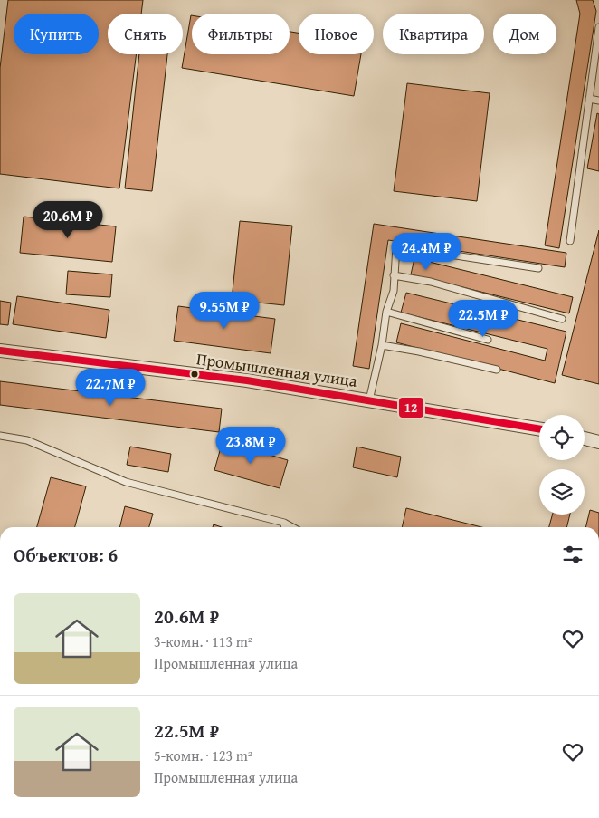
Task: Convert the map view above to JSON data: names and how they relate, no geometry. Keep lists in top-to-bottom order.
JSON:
{
  "streets": {
    "street": ["Промышленная улица"]
  },
  "lines": ["transit line 12"],
  "page": {
    "chip": [
      "Купить",
      "Снять",
      "Фильтры",
      "Новое",
      "Квартира",
      "Дом"
    ],
    "price": [
      "20.6M ₽",
      "24.4M ₽",
      "9.55M ₽",
      "22.5M ₽",
      "22.7M ₽",
      "23.8M ₽"
    ],
    "heading": "Объектов: 6",
    "list": [
      {
        "name": "20.6M ₽",
        "note": "3-комн. · 113 m² · Промышленная улица"
      },
      {
        "name": "22.5M ₽",
        "note": "5-комн. · 123 m² · Промышленная улица"
      }
    ]
  }
}
